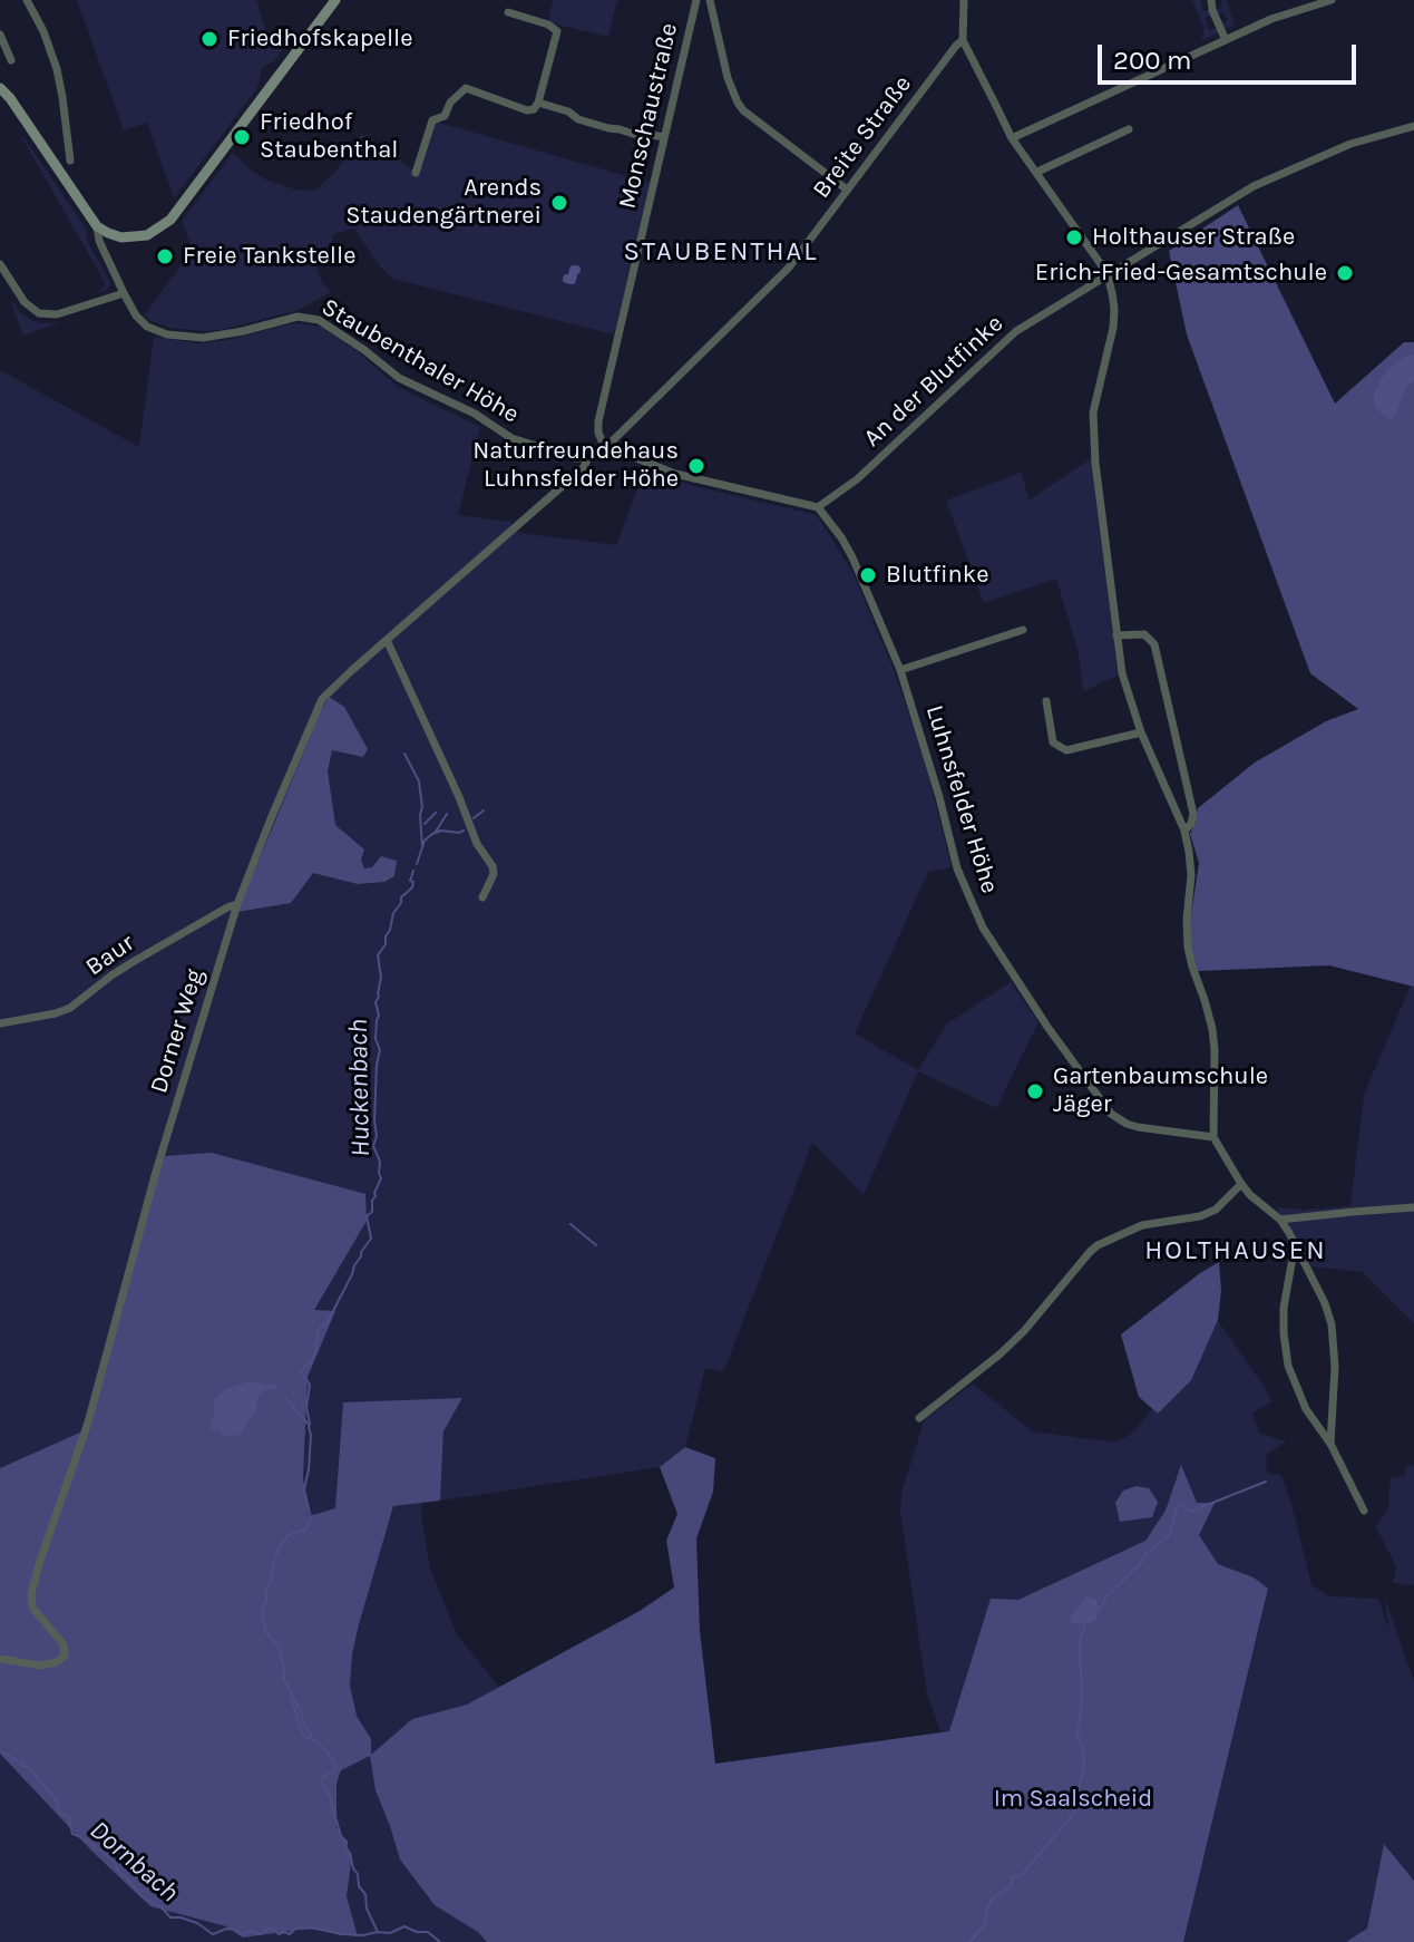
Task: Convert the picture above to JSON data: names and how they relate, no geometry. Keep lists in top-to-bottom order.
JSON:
{
  "streets": {
    "street": [
      "Monschaustraße",
      "Breite Straße",
      "Staubenthaler Höhe",
      "An der Blutfinke",
      "Luhnsfelder Höhe",
      "Baur",
      "Dorner Weg"
    ]
  },
  "crossings": [
    ["Monschaustraße", "Breite Straße"],
    ["Staubenthaler Höhe", "Dorner Weg"],
    ["An der Blutfinke", "Luhnsfelder Höhe"],
    ["Baur", "Dorner Weg"]
  ],
  "districts": ["STAUBENTHAL", "HOLTHAUSEN"],
  "water": ["Huckenbach", "Dornbach"],
  "parks": ["Im Saalscheid"],
  "places": [
    "Friedhofskapelle",
    "Friedhof Staubenthal",
    "Arends Staudengärtnerei",
    "Holthauser Straße",
    "Freie Tankstelle",
    "Erich-Fried-Gesamtschule",
    "Naturfreundehaus Luhnsfelder Höhe",
    "Blutfinke",
    "Gartenbaumschule Jäger"
  ],
  "scale_bar": "200 m"
}
